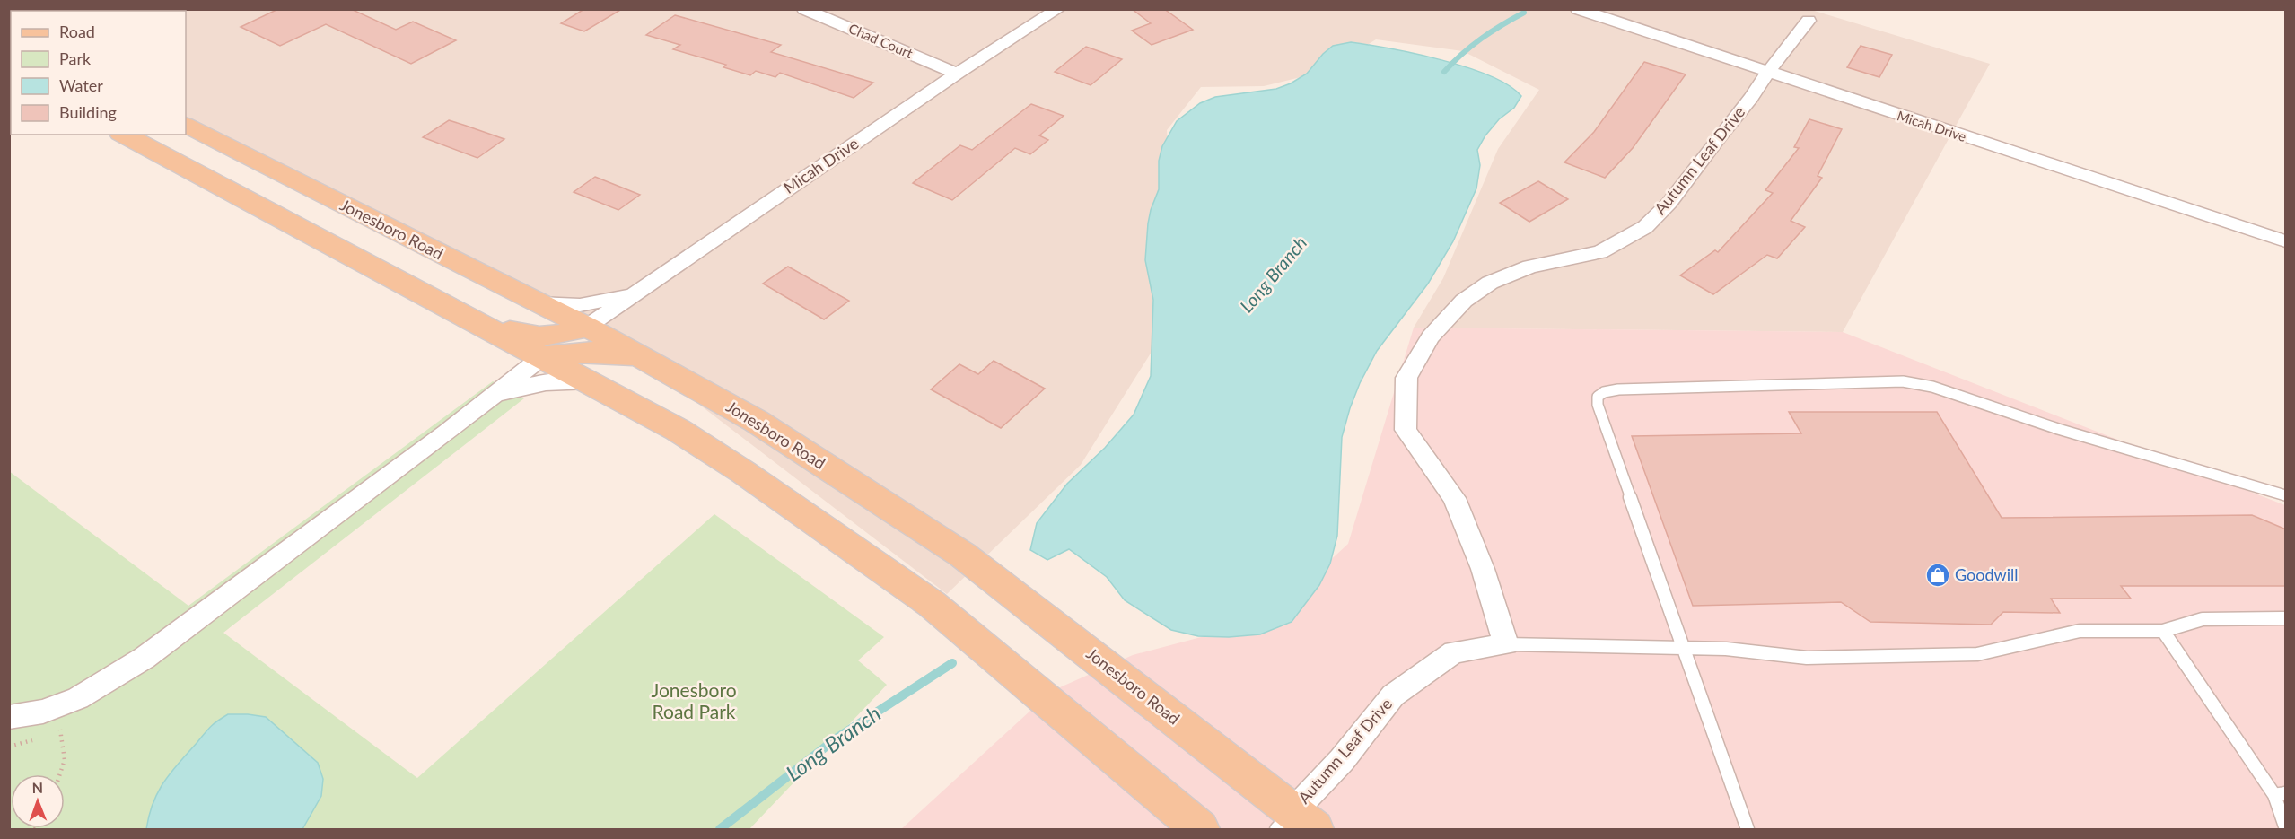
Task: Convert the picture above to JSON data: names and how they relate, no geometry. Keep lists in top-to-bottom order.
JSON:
{
  "streets": {
    "main road": ["Jonesboro Road"],
    "street": ["Chad Court", "Micah Drive", "Autumn Leaf Drive"]
  },
  "crossings": [
    ["Chad Court", "Micah Drive"],
    ["Micah Drive", "Autumn Leaf Drive"],
    ["Micah Drive", "Jonesboro Road"],
    ["Autumn Leaf Drive", "Jonesboro Road"]
  ],
  "water": ["Long Branch"],
  "parks": ["Jonesboro Road Park"],
  "places": {
    "shop": ["Goodwill"]
  },
  "legend": [
    "Road",
    "Park",
    "Water",
    "Building"
  ],
  "north": "top"
}
